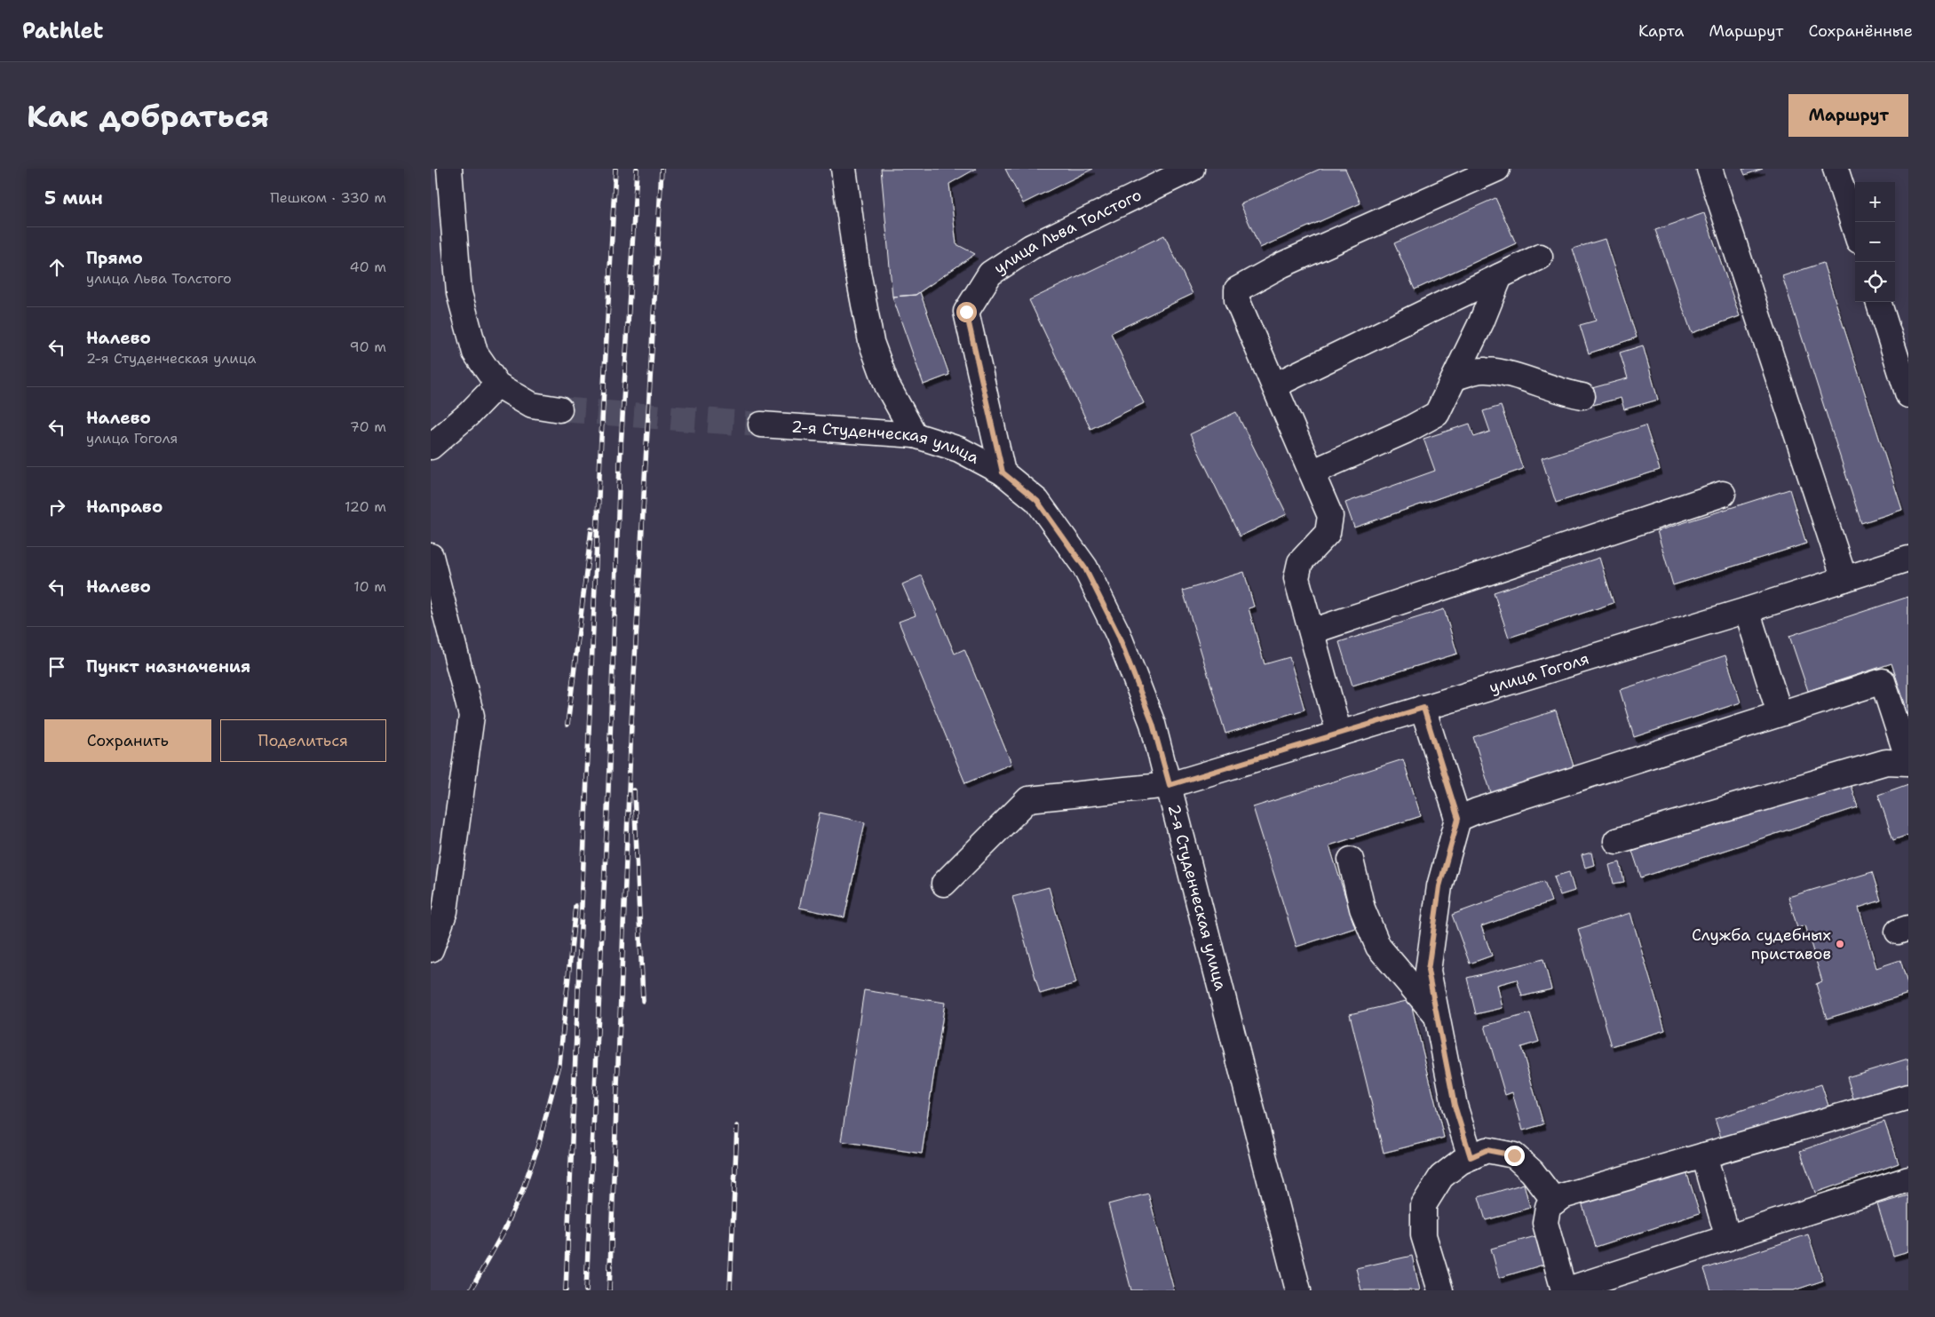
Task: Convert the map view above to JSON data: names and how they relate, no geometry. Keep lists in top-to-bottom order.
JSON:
{
  "streets": {
    "street": ["улица Льва Толстого", "2-я Студенческая улица", "улица Гоголя"]
  },
  "crossings": [
    ["улица Льва Толстого", "2-я Студенческая улица"],
    ["2-я Студенческая улица", "улица Гоголя"]
  ],
  "places": ["Служба судебных приставов"],
  "page": {
    "header": "Pathlet",
    "nav": ["Карта", "Маршрут", "Сохранённые"],
    "buttons": [
      "Маршрут",
      ["Сохранить", "Поделиться"]
    ],
    "title": "Как добраться",
    "heading": ["5 мин", "Пешком · 330 m"],
    "map_buttons": ["+", "−"],
    "list": [
      ["Прямо", "улица Льва Толстого", "40 m"],
      ["Налево", "2-я Студенческая улица", "90 m"],
      ["Налево", "улица Гоголя", "70 m"],
      ["Направо", "120 m"],
      ["Налево", "10 m"],
      "Пункт назначения"
    ]
  }
}
